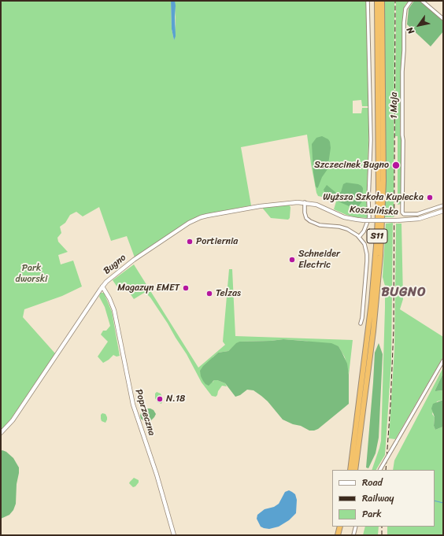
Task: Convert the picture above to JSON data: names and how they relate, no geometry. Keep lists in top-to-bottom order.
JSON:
{
  "streets": {
    "highway": ["S11"],
    "street": [
      "1 Maja",
      "Koszalińska",
      "Bugno",
      "Poprzeczna"
    ]
  },
  "crossings": [
    ["Koszalińska", "Bugno"],
    ["Bugno", "Poprzeczna"]
  ],
  "districts": ["BUGNO"],
  "parks": ["Park dworski"],
  "places": [
    "Szczecinek Bugno",
    "Wyższa Szkoła Kupiecka",
    "Portiernia",
    "Schneider Electric",
    "Magazyn EMET",
    "Telzas",
    "N.18"
  ],
  "legend": ["Road", "Railway", "Park"],
  "north": "bottom left"
}
